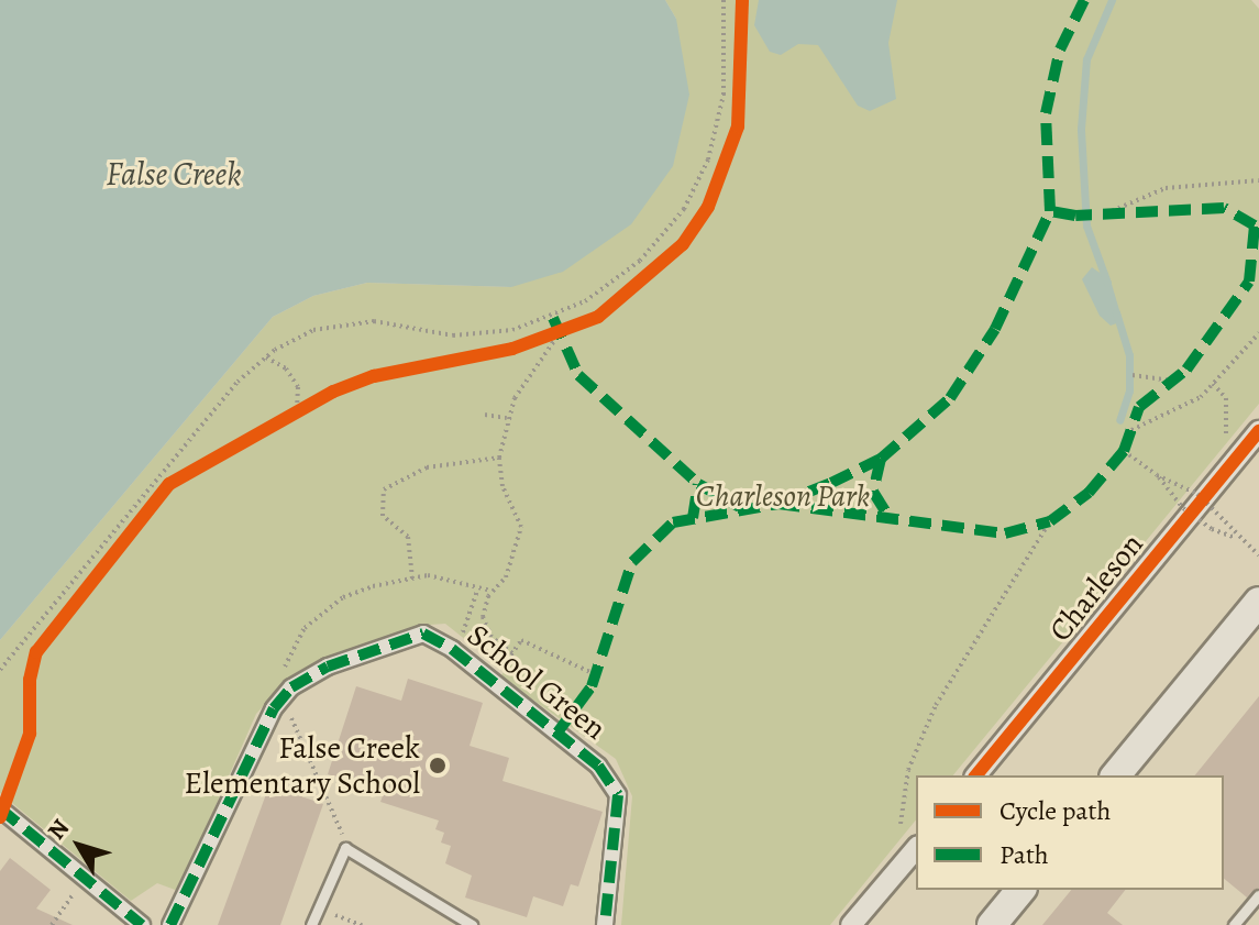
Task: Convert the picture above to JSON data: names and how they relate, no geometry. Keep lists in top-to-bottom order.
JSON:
{
  "streets": {
    "street": ["Charleson", "School Green"]
  },
  "water": ["False Creek"],
  "parks": ["Charleson Park"],
  "places": ["False Creek Elementary School"],
  "legend": ["Cycle path", "Path"],
  "north": "top left"
}
